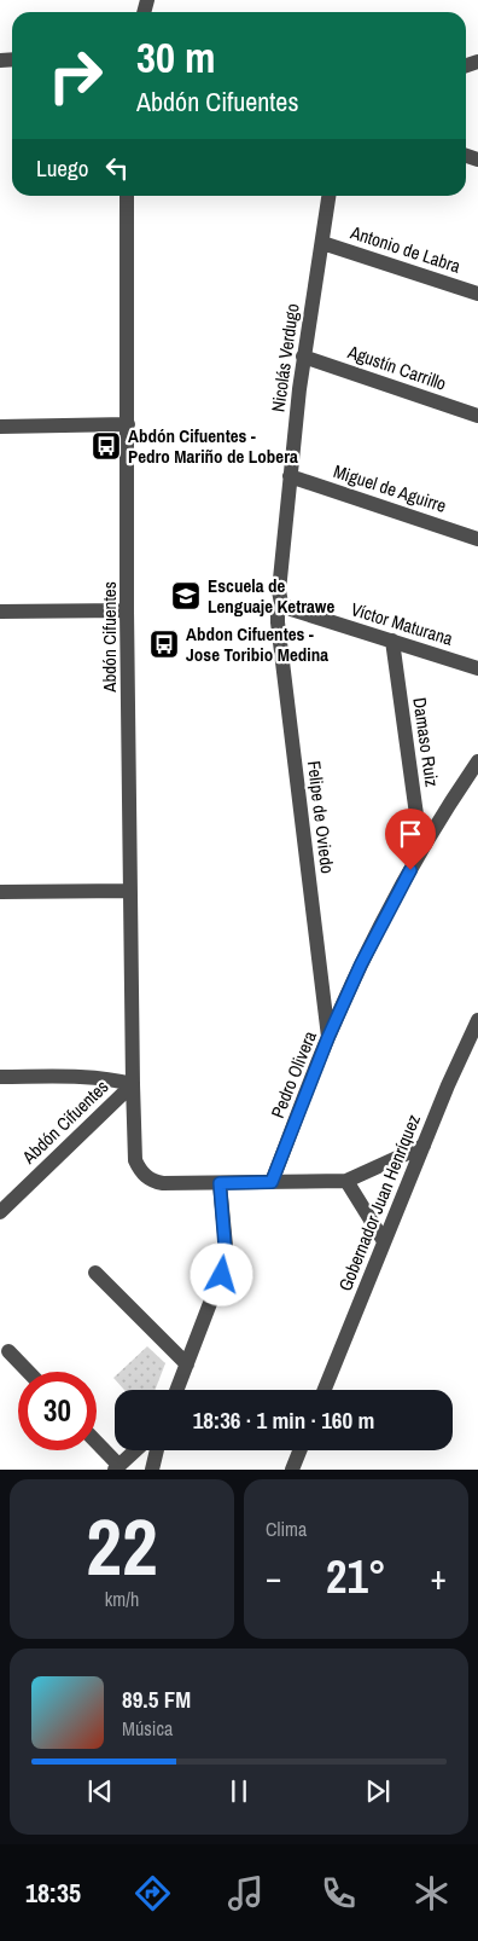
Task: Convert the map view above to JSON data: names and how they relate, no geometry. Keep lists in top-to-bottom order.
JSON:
{
  "streets": {
    "street": [
      "Antonio de Labra",
      "Nicolás Verdugo",
      "Agustín Carrillo",
      "Miguel de Aguirre",
      "Víctor Maturana",
      "Abdón Cifuentes",
      "Damaso Ruiz",
      "Felipe de Oviedo",
      "Pedro Olivera",
      "Gobernador Juan Henríquez"
    ]
  },
  "crossings": [
    ["Antonio de Labra", "Nicolás Verdugo"],
    ["Nicolás Verdugo", "Agustín Carrillo"],
    ["Nicolás Verdugo", "Miguel de Aguirre"],
    ["Nicolás Verdugo", "Víctor Maturana"],
    ["Nicolás Verdugo", "Felipe de Oviedo"],
    ["Víctor Maturana", "Damaso Ruiz"],
    ["Víctor Maturana", "Felipe de Oviedo"],
    ["Abdón Cifuentes", "Pedro Olivera"],
    ["Abdón Cifuentes", "Gobernador Juan Henríquez"],
    ["Damaso Ruiz", "Pedro Olivera"],
    ["Felipe de Oviedo", "Pedro Olivera"]
  ],
  "places": {
    "bus stop": ["Abdón Cifuentes - Pedro Mariño de Lobera", "Abdon Cifuentes - Jose Toribio Medina"],
    "school or university": ["Escuela de Lenguaje Ketrawe"]
  },
  "page": {
    "turn": ["30 m", "Abdón Cifuentes"],
    "then": "Luego",
    "limit": "30",
    "trip": "18:36 · 1 min · 160 m",
    "tile": [
      ["22", "km/h"],
      "Clima"
    ],
    "heat": ["−", "21°", "+"],
    "song": ["89.5 FM", "Música"],
    "tabs": "18:35"
  }
}
